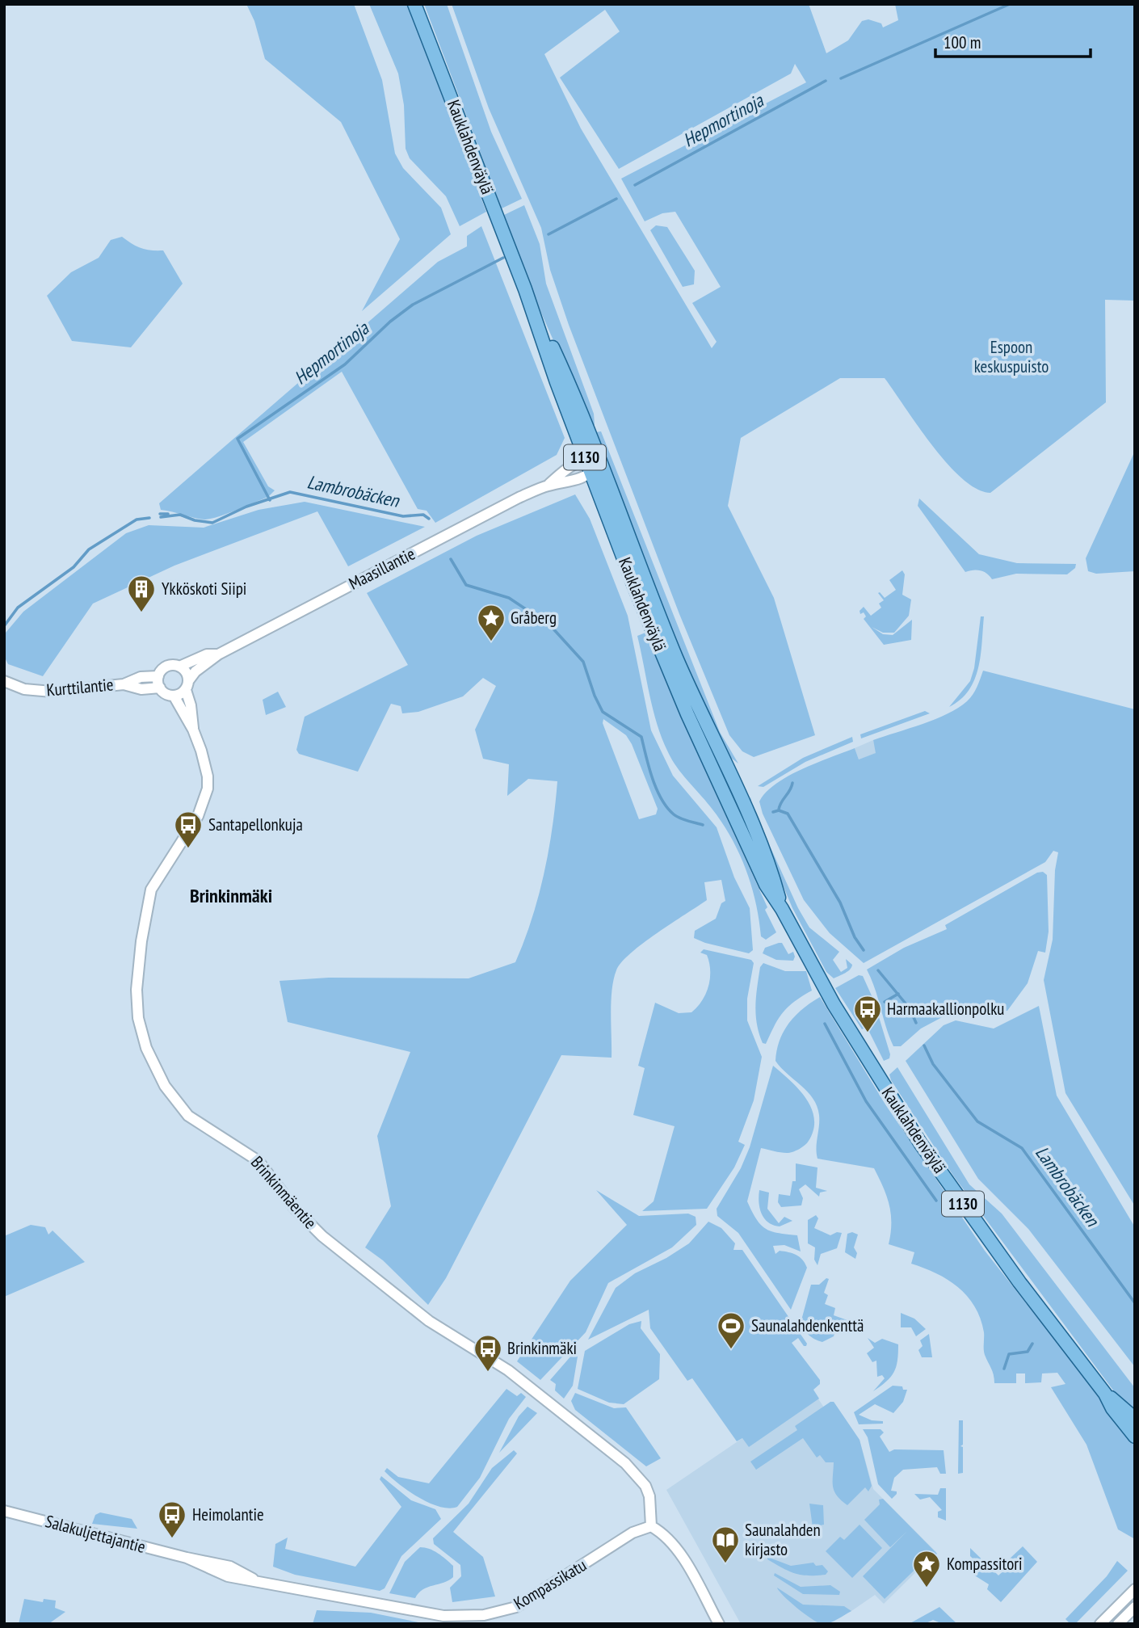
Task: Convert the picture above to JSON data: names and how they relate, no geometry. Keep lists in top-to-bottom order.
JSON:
{
  "streets": {
    "main road": ["Kauklahdenväylä", "1130"],
    "street": [
      "Maasillantie",
      "Kurttilantie",
      "Brinkinmäentie",
      "Salakuljettajantie",
      "Kompassikatu"
    ]
  },
  "crossings": [
    ["Kauklahdenväylä", "Maasillantie"],
    ["Maasillantie", "Kurttilantie"],
    ["Maasillantie", "Brinkinmäentie"],
    ["Kurttilantie", "Brinkinmäentie"],
    ["Brinkinmäentie", "Kompassikatu"],
    ["Salakuljettajantie", "Kompassikatu"]
  ],
  "districts": ["Brinkinmäki"],
  "water": ["Hepmortinoja", "Lambrobäcken"],
  "parks": ["Espoon keskuspuisto"],
  "places": {
    "building": ["Ykköskoti Siipi"],
    "place": ["Gråberg", "Kompassitori"],
    "bus stop": [
      "Santapellonkuja",
      "Harmaakallionpolku",
      "Brinkinmäki",
      "Heimolantie"
    ],
    "sports": ["Saunalahdenkenttä"],
    "library": ["Saunalahden kirjasto"]
  },
  "scale_bar": "100 m"
}
